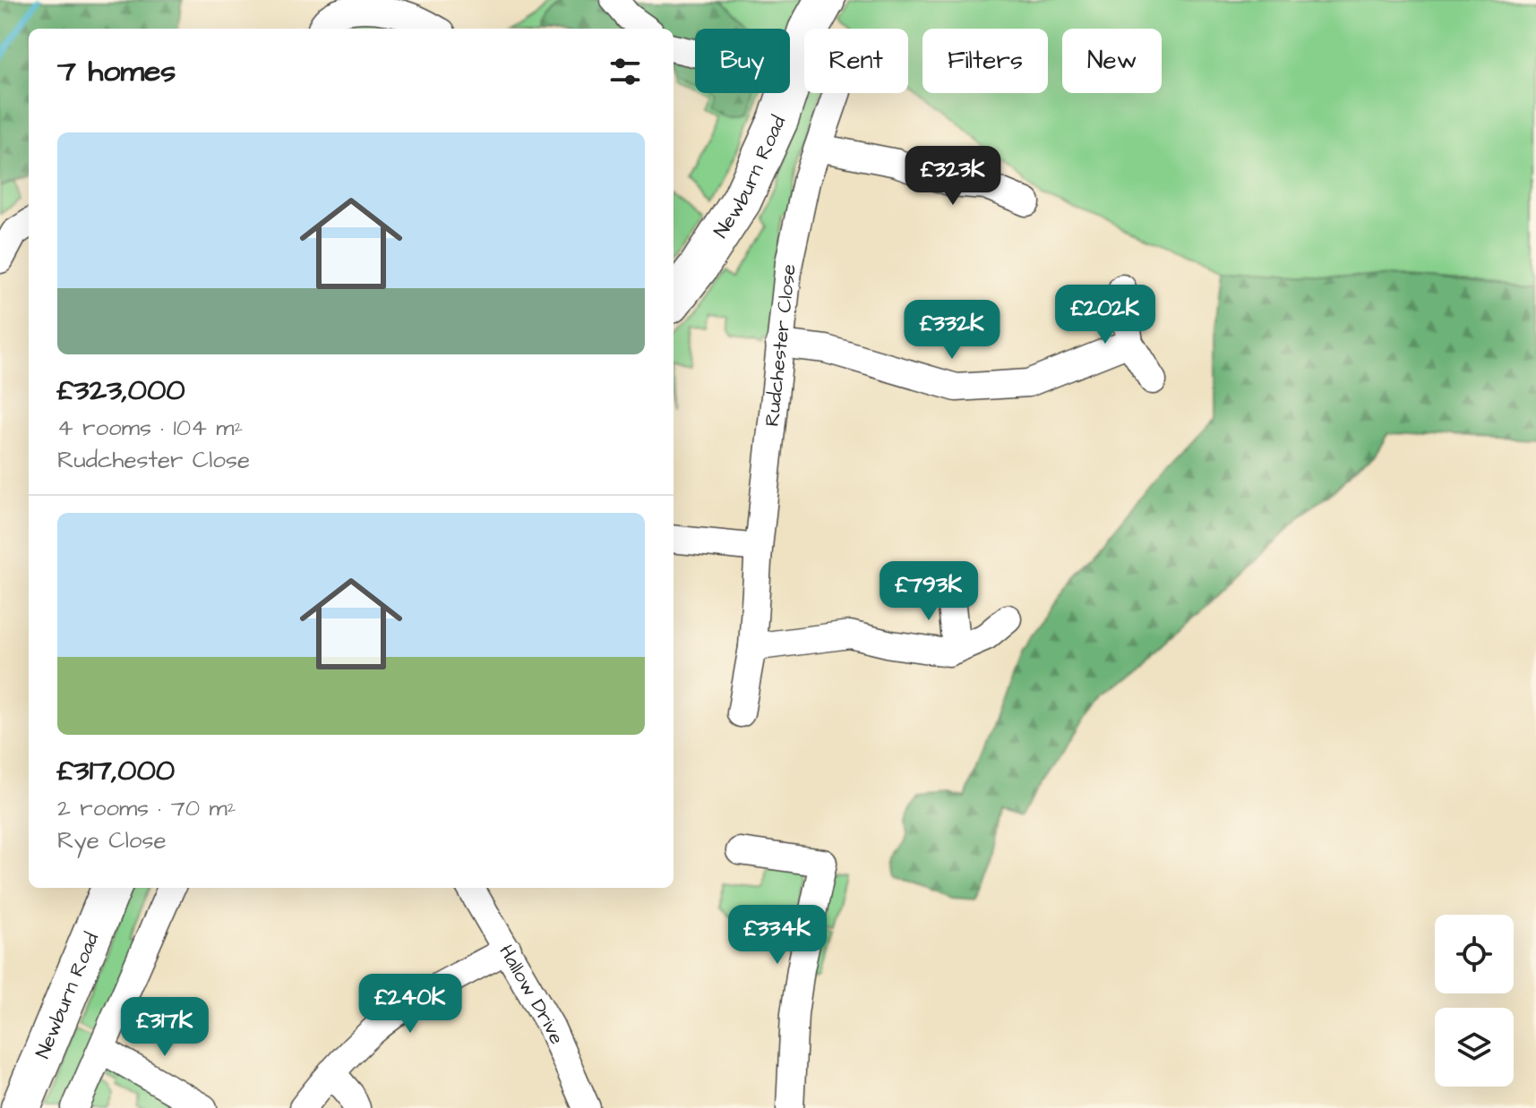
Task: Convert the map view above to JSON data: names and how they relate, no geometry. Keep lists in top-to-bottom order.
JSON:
{
  "streets": {
    "main road": ["Newburn Road"],
    "street": ["Rudchester Close", "Hallow Drive"]
  },
  "page": {
    "chip": [
      "Buy",
      "Rent",
      "Filters",
      "New"
    ],
    "heading": "7 homes",
    "list": [
      {
        "name": "£323,000",
        "note": "4 rooms · 104 m² · Rudchester Close"
      },
      {
        "name": "£317,000",
        "note": "2 rooms · 70 m² · Rye Close"
      }
    ],
    "price": [
      "£323K",
      "£202K",
      "£332K",
      "£793K",
      "£334K",
      "£240K",
      "£317K"
    ]
  }
}
